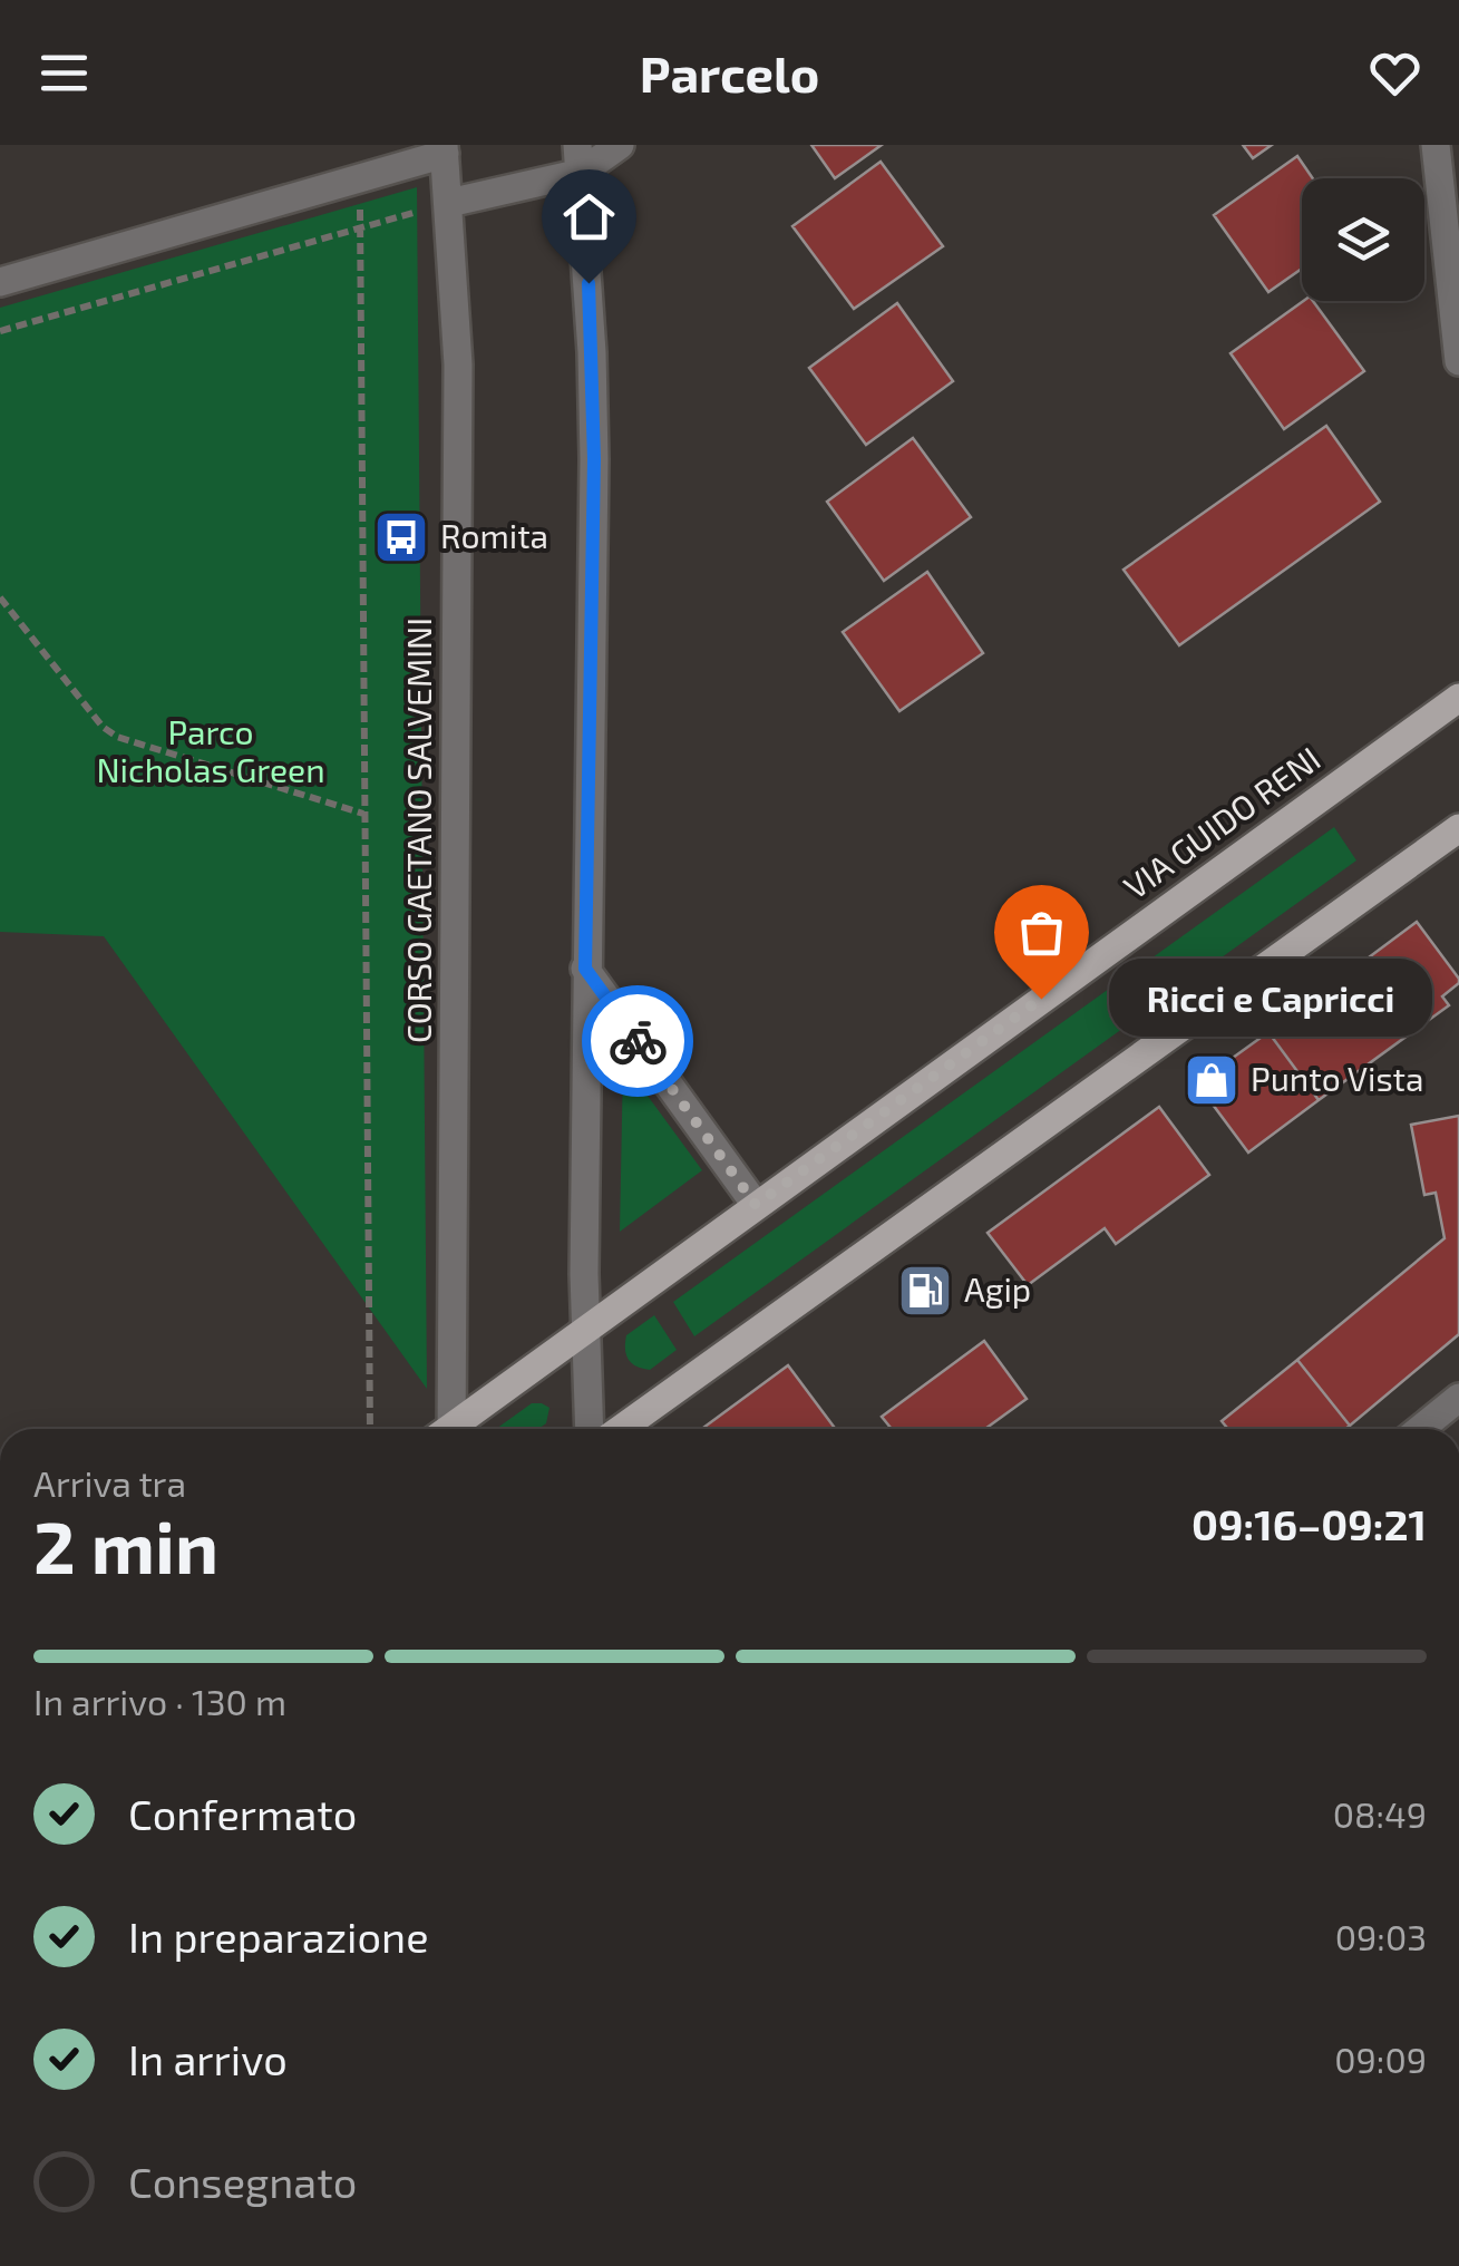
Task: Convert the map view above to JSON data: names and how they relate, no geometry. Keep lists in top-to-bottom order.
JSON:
{
  "streets": {
    "main road": ["VIA GUIDO RENI"],
    "street": ["CORSO GAETANO SALVEMINI"]
  },
  "parks": ["Parco Nicholas Green"],
  "places": {
    "bus stop": ["Romita"],
    "other": ["Ricci e Capricci"],
    "shop": ["Punto Vista"],
    "fuel station": ["Agip"]
  },
  "page": {
    "header": "Parcelo",
    "bubble": "Ricci e Capricci",
    "heading": ["2 min", "Arriva tra", "09:16–09:21"],
    "bar": "In arrivo · 130 m",
    "list": [
      ["Confermato", "08:49"],
      ["In preparazione", "09:03"],
      ["In arrivo", "09:09"],
      "Consegnato"
    ]
  }
}
